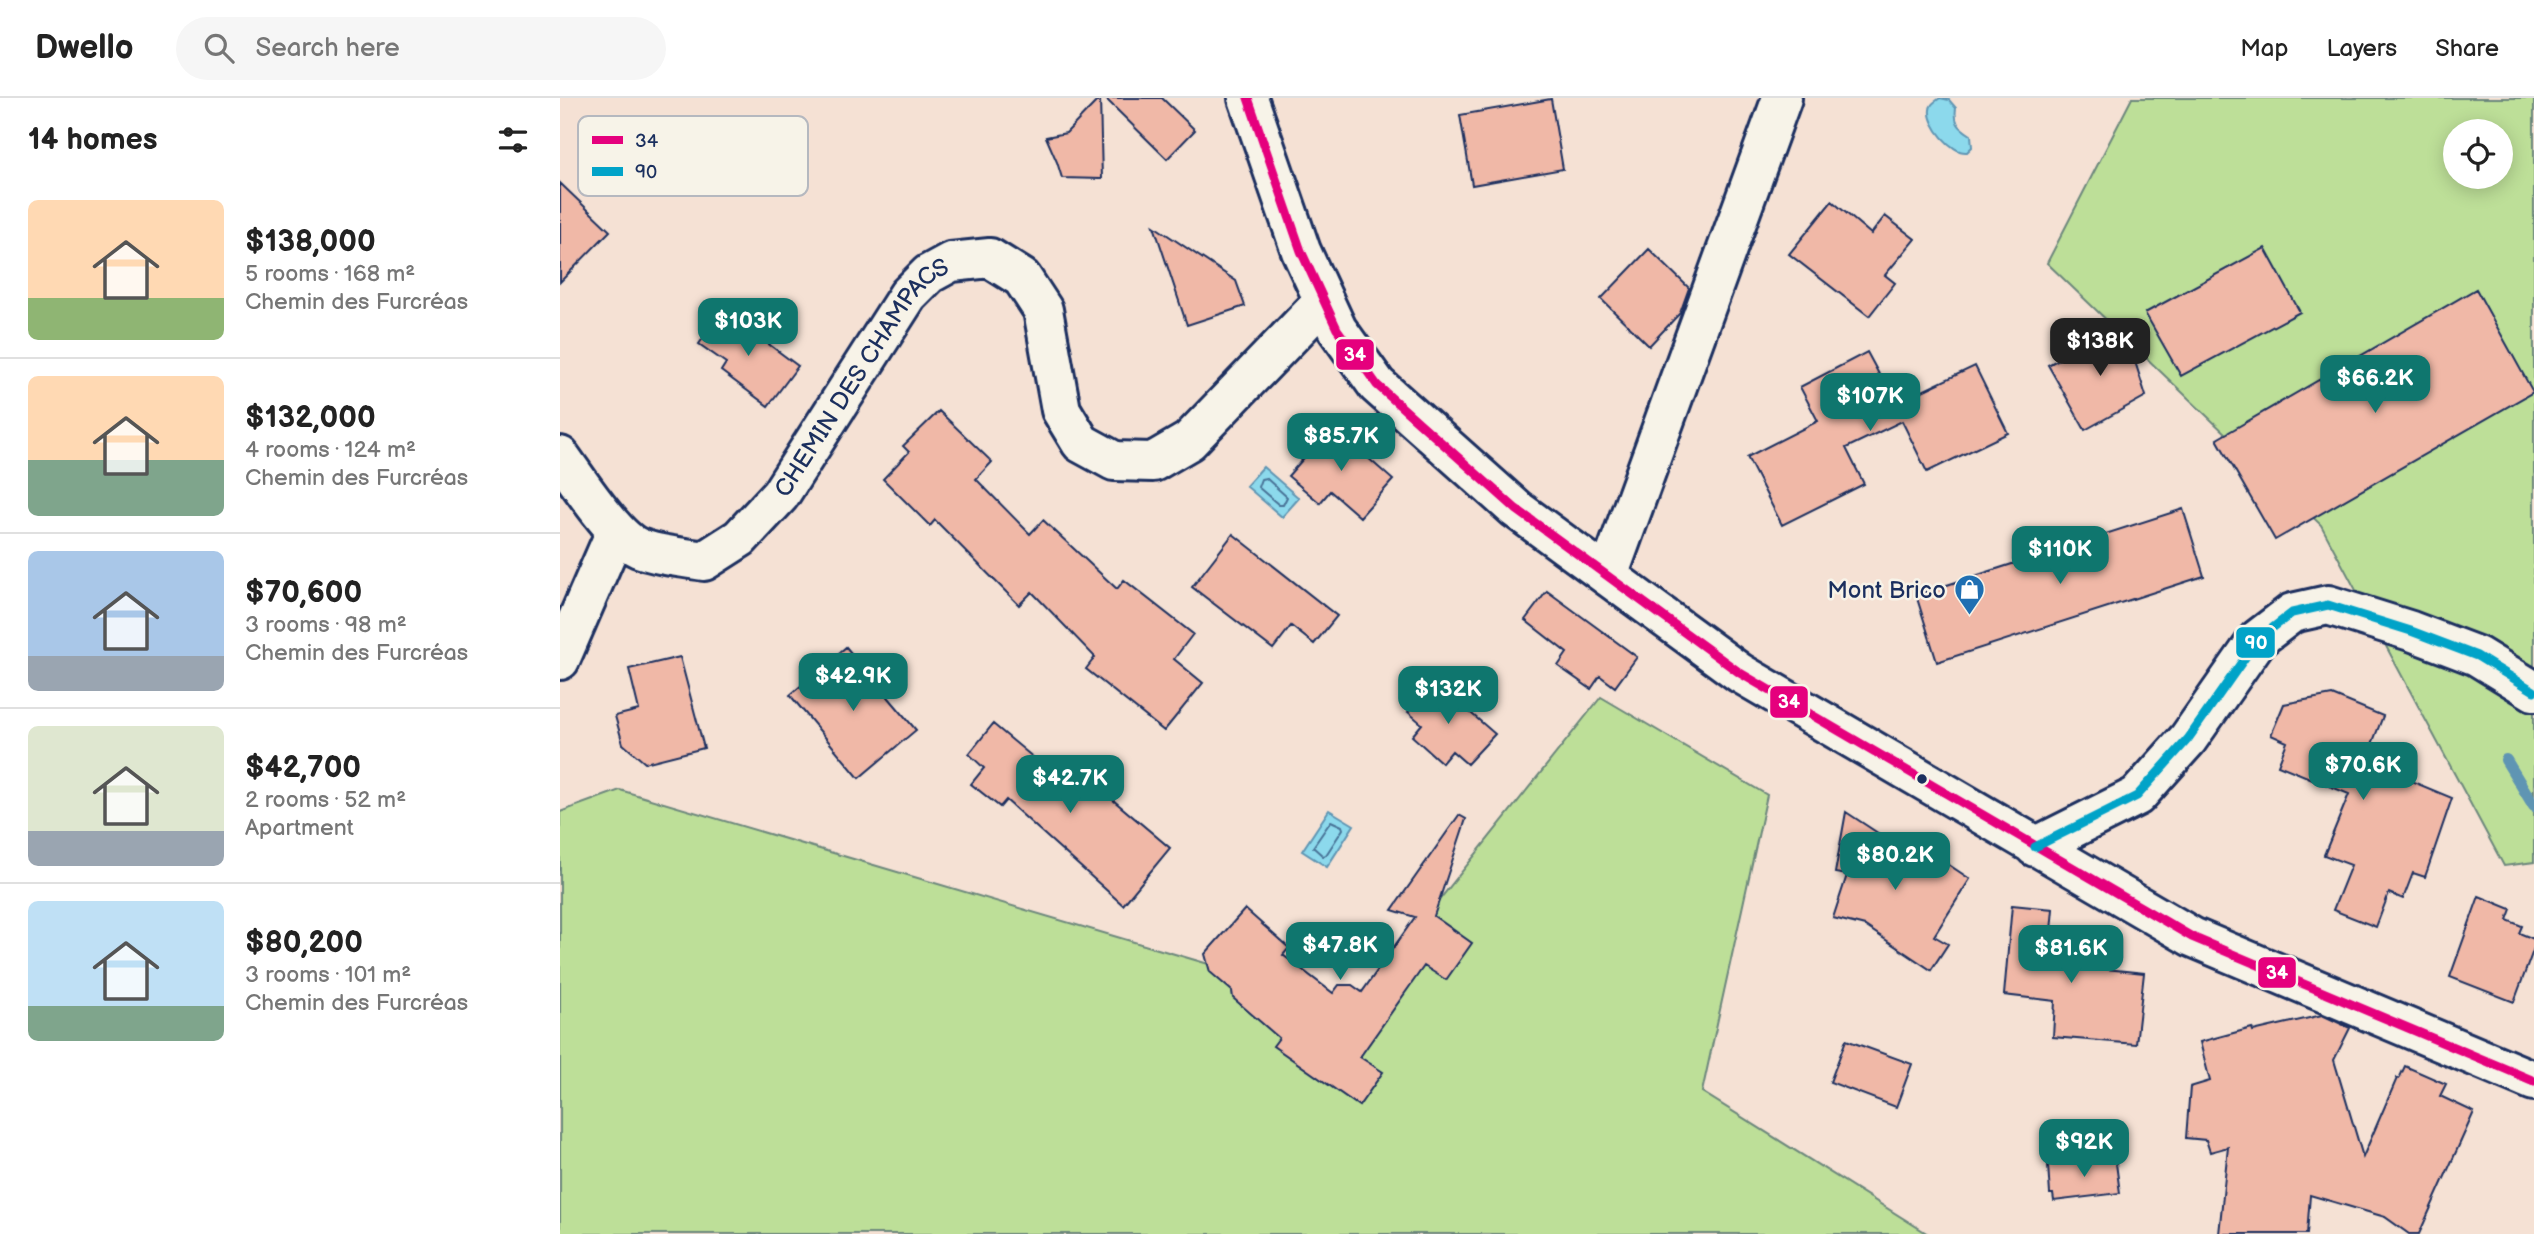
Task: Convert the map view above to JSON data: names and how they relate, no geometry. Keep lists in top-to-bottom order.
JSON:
{
  "streets": {
    "street": ["CHEMIN DES CHAMPACS"]
  },
  "places": {
    "shop": ["Mont Brico"]
  },
  "lines": ["transit line 34", "transit line 90"],
  "legend": ["34", "90"],
  "page": {
    "header": "Dwello",
    "search": "Search here",
    "nav": ["Map", "Layers", "Share"],
    "heading": "14 homes",
    "list": [
      {
        "name": "$138,000",
        "note": "5 rooms · 168 m² · Chemin des Furcréas"
      },
      {
        "name": "$132,000",
        "note": "4 rooms · 124 m² · Chemin des Furcréas"
      },
      {
        "name": "$70,600",
        "note": "3 rooms · 98 m² · Chemin des Furcréas"
      },
      {
        "name": "$42,700",
        "note": "2 rooms · 52 m² · Apartment"
      },
      {
        "name": "$80,200",
        "note": "3 rooms · 101 m² · Chemin des Furcréas"
      }
    ],
    "price": [
      "$103K",
      "$138K",
      "$66.2K",
      "$107K",
      "$85.7K",
      "$110K",
      "$42.9K",
      "$132K",
      "$70.6K",
      "$42.7K",
      "$80.2K",
      "$47.8K",
      "$81.6K",
      "$92K"
    ]
  }
}
